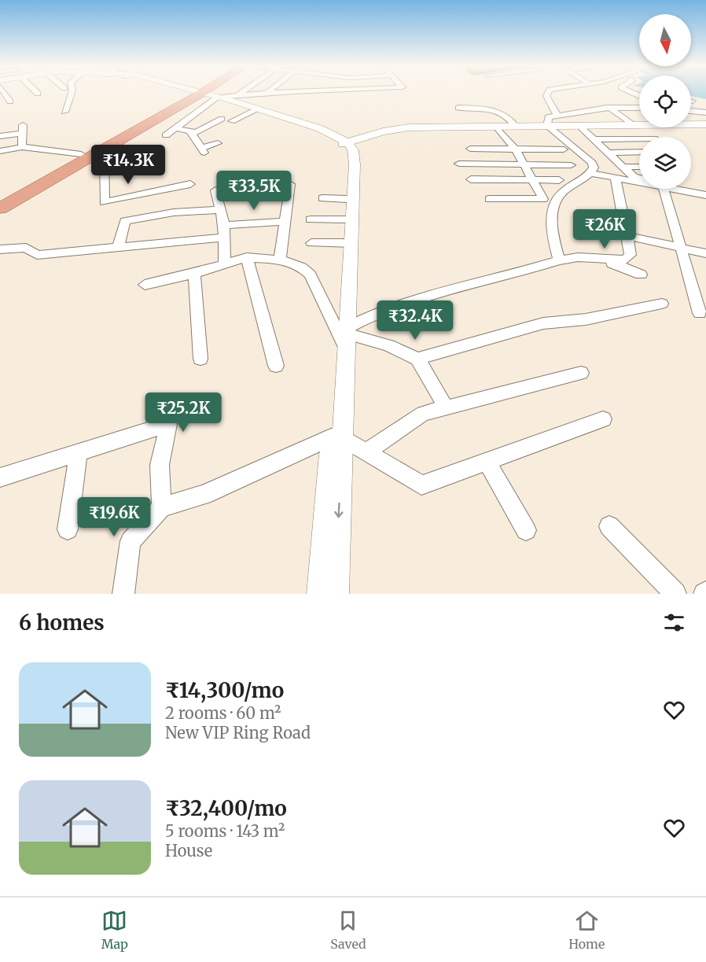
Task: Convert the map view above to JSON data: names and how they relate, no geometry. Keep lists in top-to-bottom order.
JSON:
{
  "north": "bottom",
  "page": {
    "price": [
      "₹14.3K",
      "₹33.5K",
      "₹26K",
      "₹32.4K",
      "₹25.2K",
      "₹19.6K"
    ],
    "heading": "6 homes",
    "list": [
      {
        "name": "₹14,300/mo",
        "note": "2 rooms · 60 m² · New VIP Ring Road"
      },
      {
        "name": "₹32,400/mo",
        "note": "5 rooms · 143 m² · House"
      }
    ],
    "tabs": ["Map", "Saved", "Home"]
  }
}
